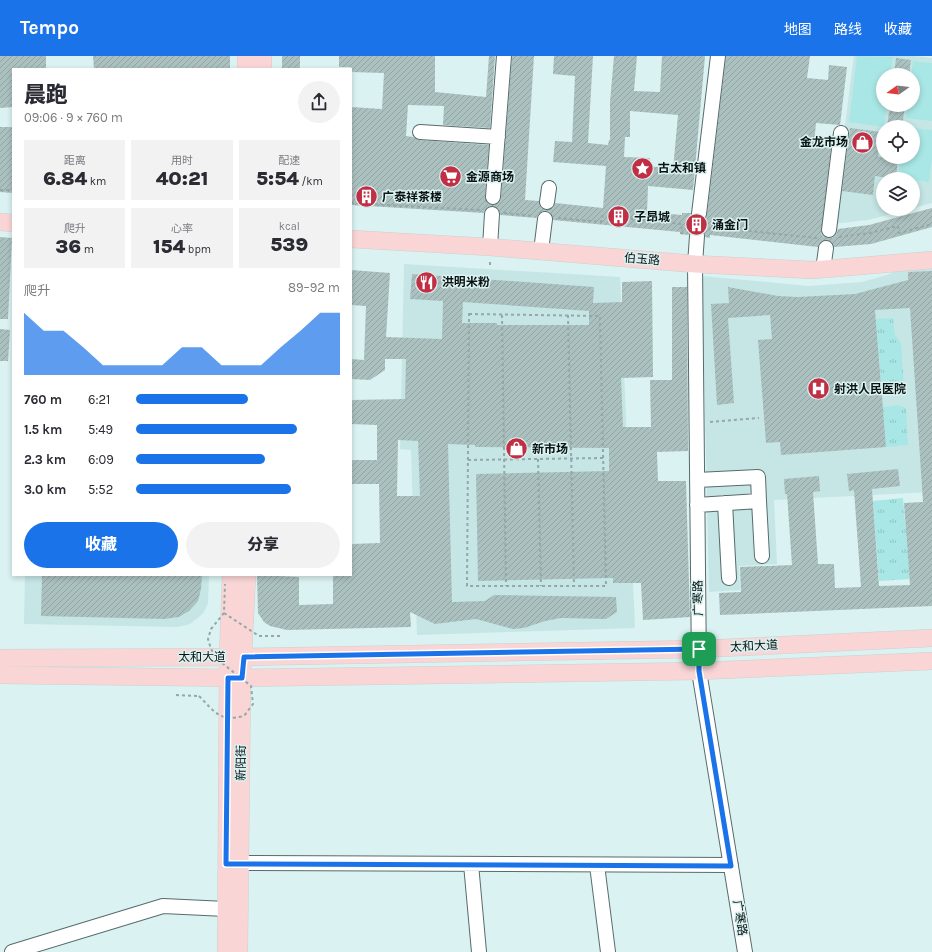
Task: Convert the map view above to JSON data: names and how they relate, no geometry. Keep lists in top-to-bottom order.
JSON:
{
  "streets": {
    "main road": ["伯玉路", "太和大道", "新阳街"],
    "street": ["广寒路"]
  },
  "crossings": [
    ["伯玉路", "广寒路"],
    ["广寒路", "太和大道"],
    ["太和大道", "新阳街"]
  ],
  "places": {
    "shop": ["金龙市场", "新市场"],
    "place": ["古太和镇"],
    "supermarket": ["金源商场"],
    "building": ["广泰祥茶楼", "子昂城", "涌金门"],
    "restaurant": ["洪明米粉"],
    "hospital": ["射洪人民医院"]
  },
  "north": "left",
  "page": {
    "header": "Tempo",
    "nav": ["地图", "路线", "收藏"],
    "heading": ["晨跑", "09:06 · 9 × 760 m"],
    "stats": [
      ["距离", "6.84 km"],
      ["用时", "40:21"],
      ["配速", "5:54 /km"],
      ["爬升", "36 m"],
      ["心率", "154 bpm"],
      ["kcal", "539"]
    ],
    "chart": ["爬升", "89–92 m"],
    "list": [
      {
        "name": "760 m",
        "note": "6:21"
      },
      {
        "name": "1.5 km",
        "note": "5:49"
      },
      {
        "name": "2.3 km",
        "note": "6:09"
      },
      {
        "name": "3.0 km",
        "note": "5:52"
      }
    ],
    "buttons": ["收藏", "分享"]
  }
}
